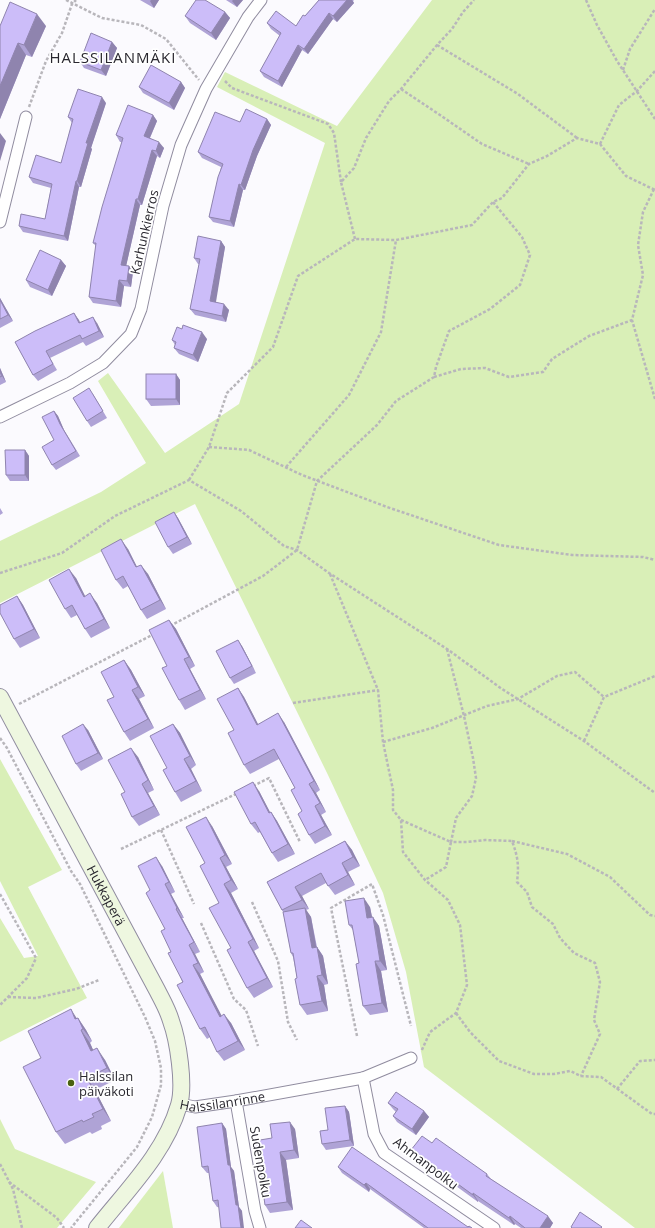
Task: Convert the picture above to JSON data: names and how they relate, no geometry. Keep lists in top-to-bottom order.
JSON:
{
  "streets": {
    "street": [
      "Karhunkierros",
      "Hukkaperä",
      "Halssilanrinne",
      "Sudenpolku",
      "Ahmanpolku"
    ]
  },
  "crossings": [
    ["Hukkaperä", "Halssilanrinne"],
    ["Halssilanrinne", "Sudenpolku"],
    ["Halssilanrinne", "Ahmanpolku"]
  ],
  "districts": ["HALSSILANMÄKI"],
  "places": ["Halssilan päiväkoti"]
}
